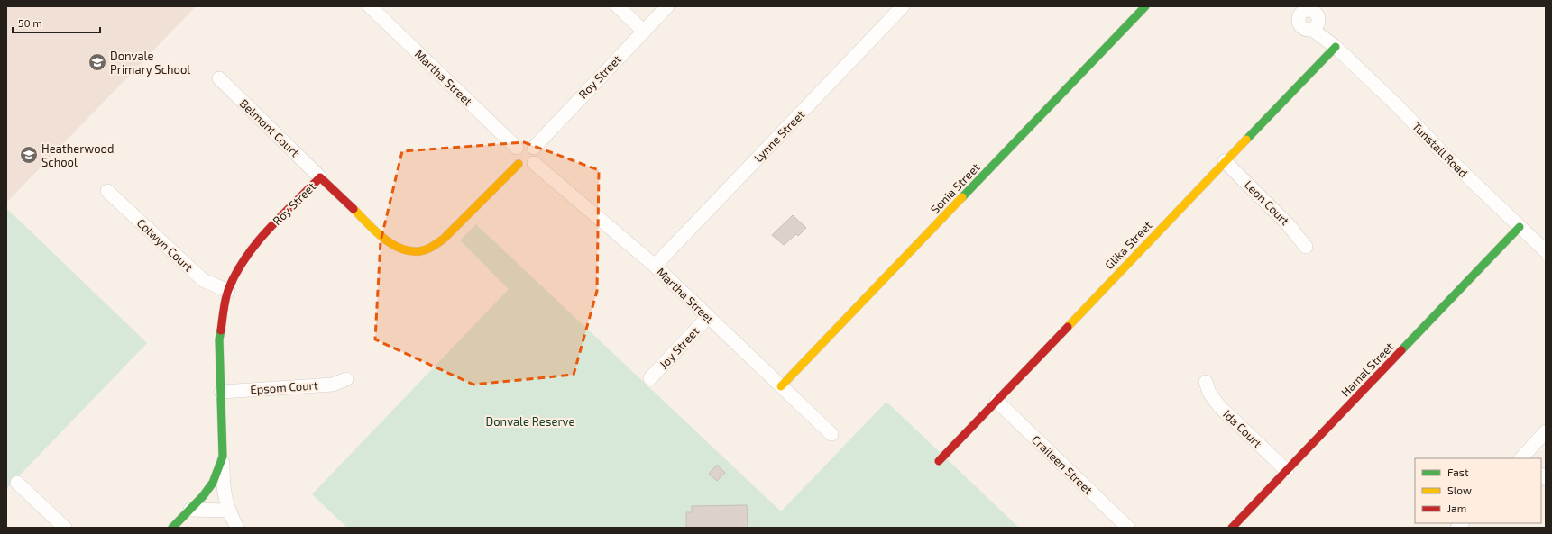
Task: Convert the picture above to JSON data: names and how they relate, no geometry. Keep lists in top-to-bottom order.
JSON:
{
  "streets": {
    "street": [
      "Roy Street",
      "Martha Street",
      "Belmont Court",
      "Lynne Street",
      "Tunstall Road",
      "Sonia Street",
      "Leon Court",
      "Colwyn Court",
      "Glika Street",
      "Joy Street",
      "Hamal Street",
      "Epsom Court",
      "Ida Court",
      "Craileen Street"
    ]
  },
  "crossings": [
    ["Roy Street", "Martha Street"],
    ["Roy Street", "Belmont Court"],
    ["Roy Street", "Colwyn Court"],
    ["Roy Street", "Epsom Court"],
    ["Martha Street", "Lynne Street"],
    ["Martha Street", "Sonia Street"],
    ["Martha Street", "Joy Street"],
    ["Tunstall Road", "Glika Street"],
    ["Tunstall Road", "Hamal Street"],
    ["Leon Court", "Glika Street"],
    ["Glika Street", "Craileen Street"],
    ["Hamal Street", "Ida Court"]
  ],
  "parks": ["Donvale Reserve"],
  "places": {
    "school or university": ["Donvale Primary School", "Heatherwood School"]
  },
  "legend": ["Fast", "Slow", "Jam"],
  "scale_bar": "50 m"
}
